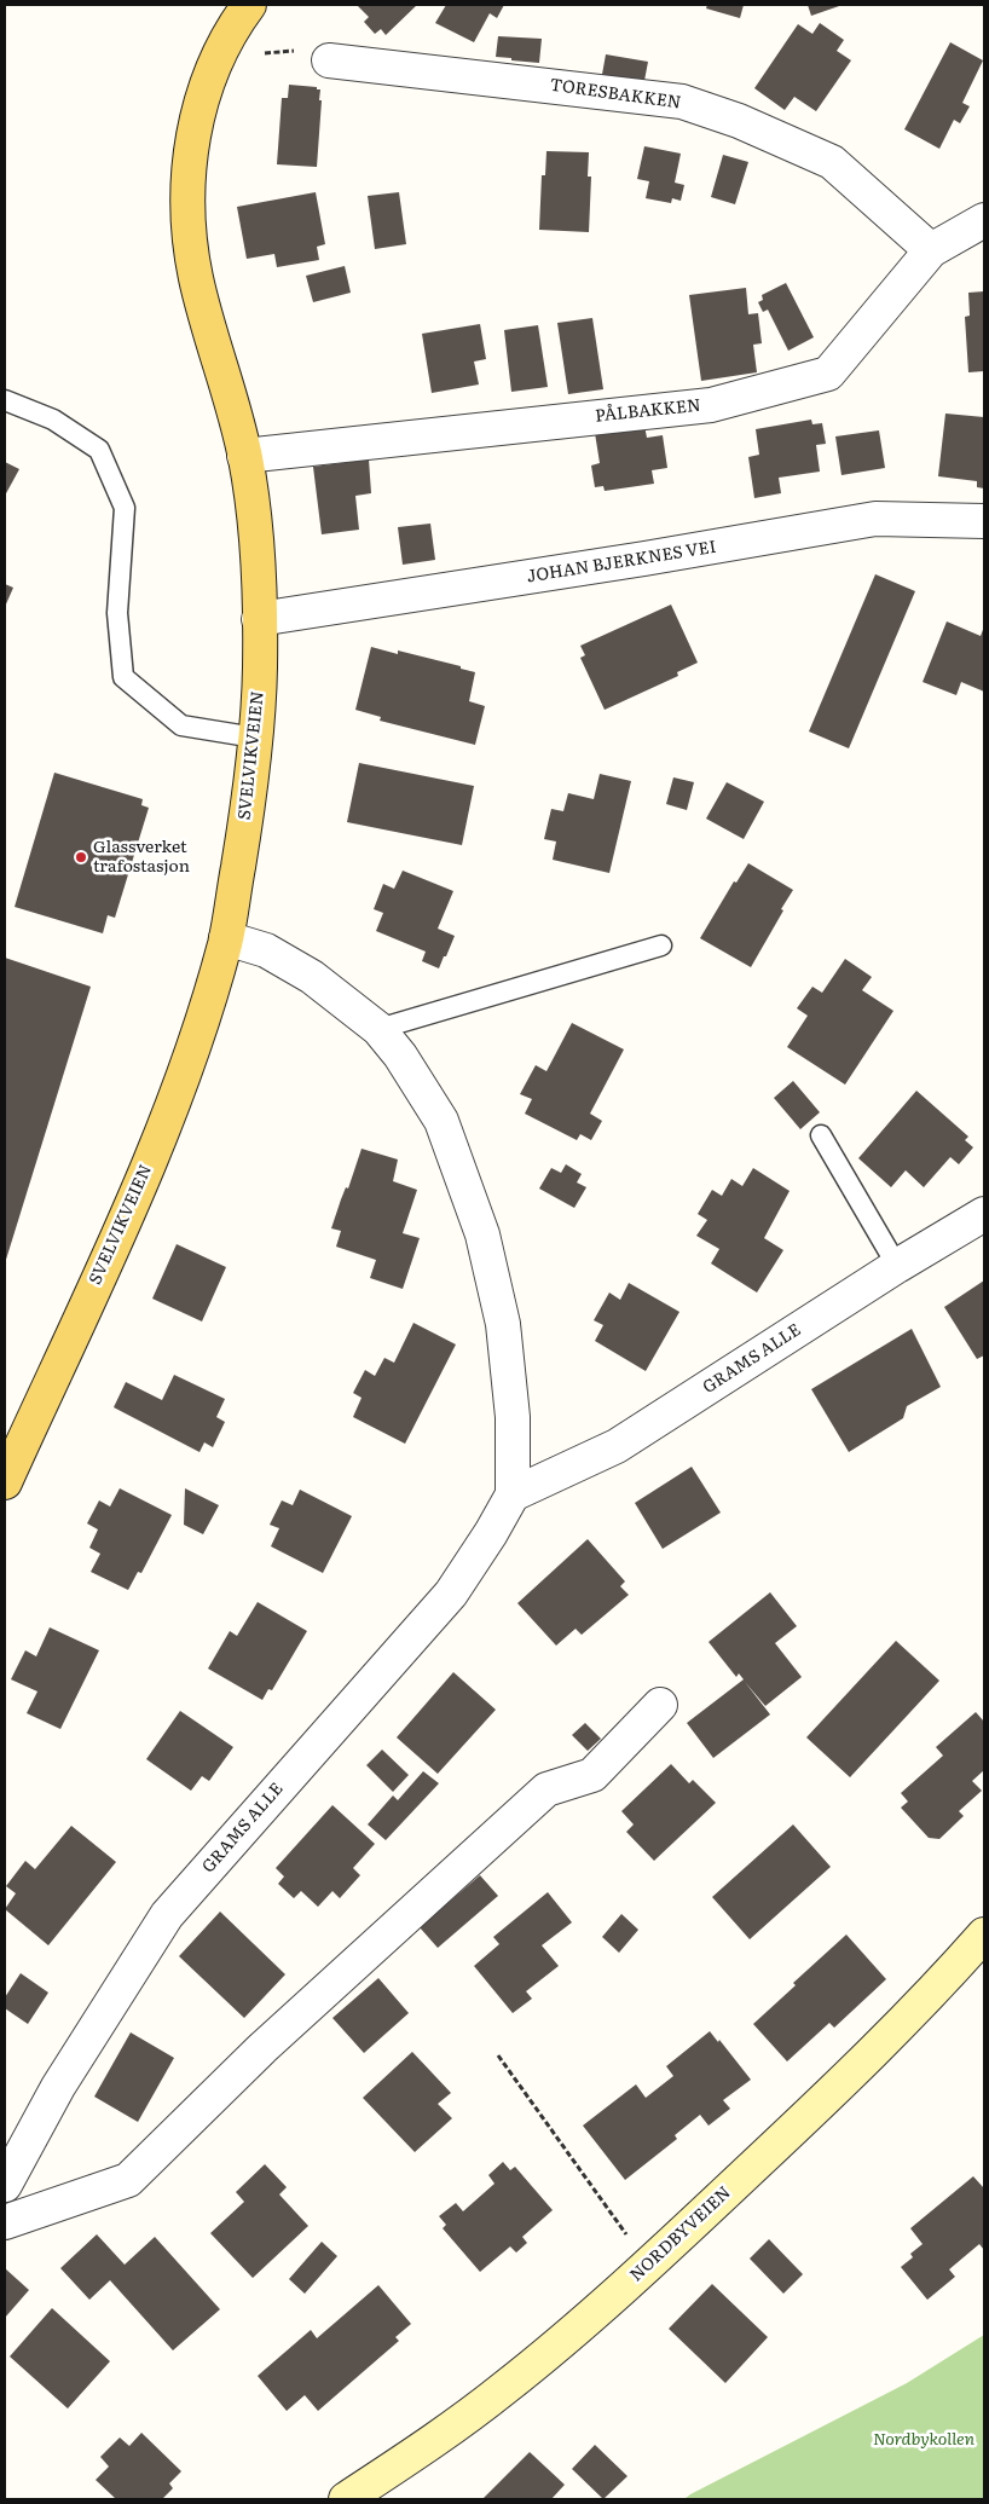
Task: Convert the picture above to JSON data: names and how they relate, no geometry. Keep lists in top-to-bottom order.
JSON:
{
  "streets": {
    "main road": ["SVELVIKVEIEN", "NORDBYVEIEN"],
    "street": [
      "TORESBAKKEN",
      "PÅLBAKKEN",
      "JOHAN BJERKNES VEI",
      "GRAMS ALLE"
    ]
  },
  "crossings": [
    ["TORESBAKKEN", "PÅLBAKKEN"],
    ["PÅLBAKKEN", "SVELVIKVEIEN"],
    ["JOHAN BJERKNES VEI", "SVELVIKVEIEN"],
    ["SVELVIKVEIEN", "GRAMS ALLE"]
  ],
  "parks": ["Nordbykollen"],
  "places": ["Glassverket trafostasjon"]
}
